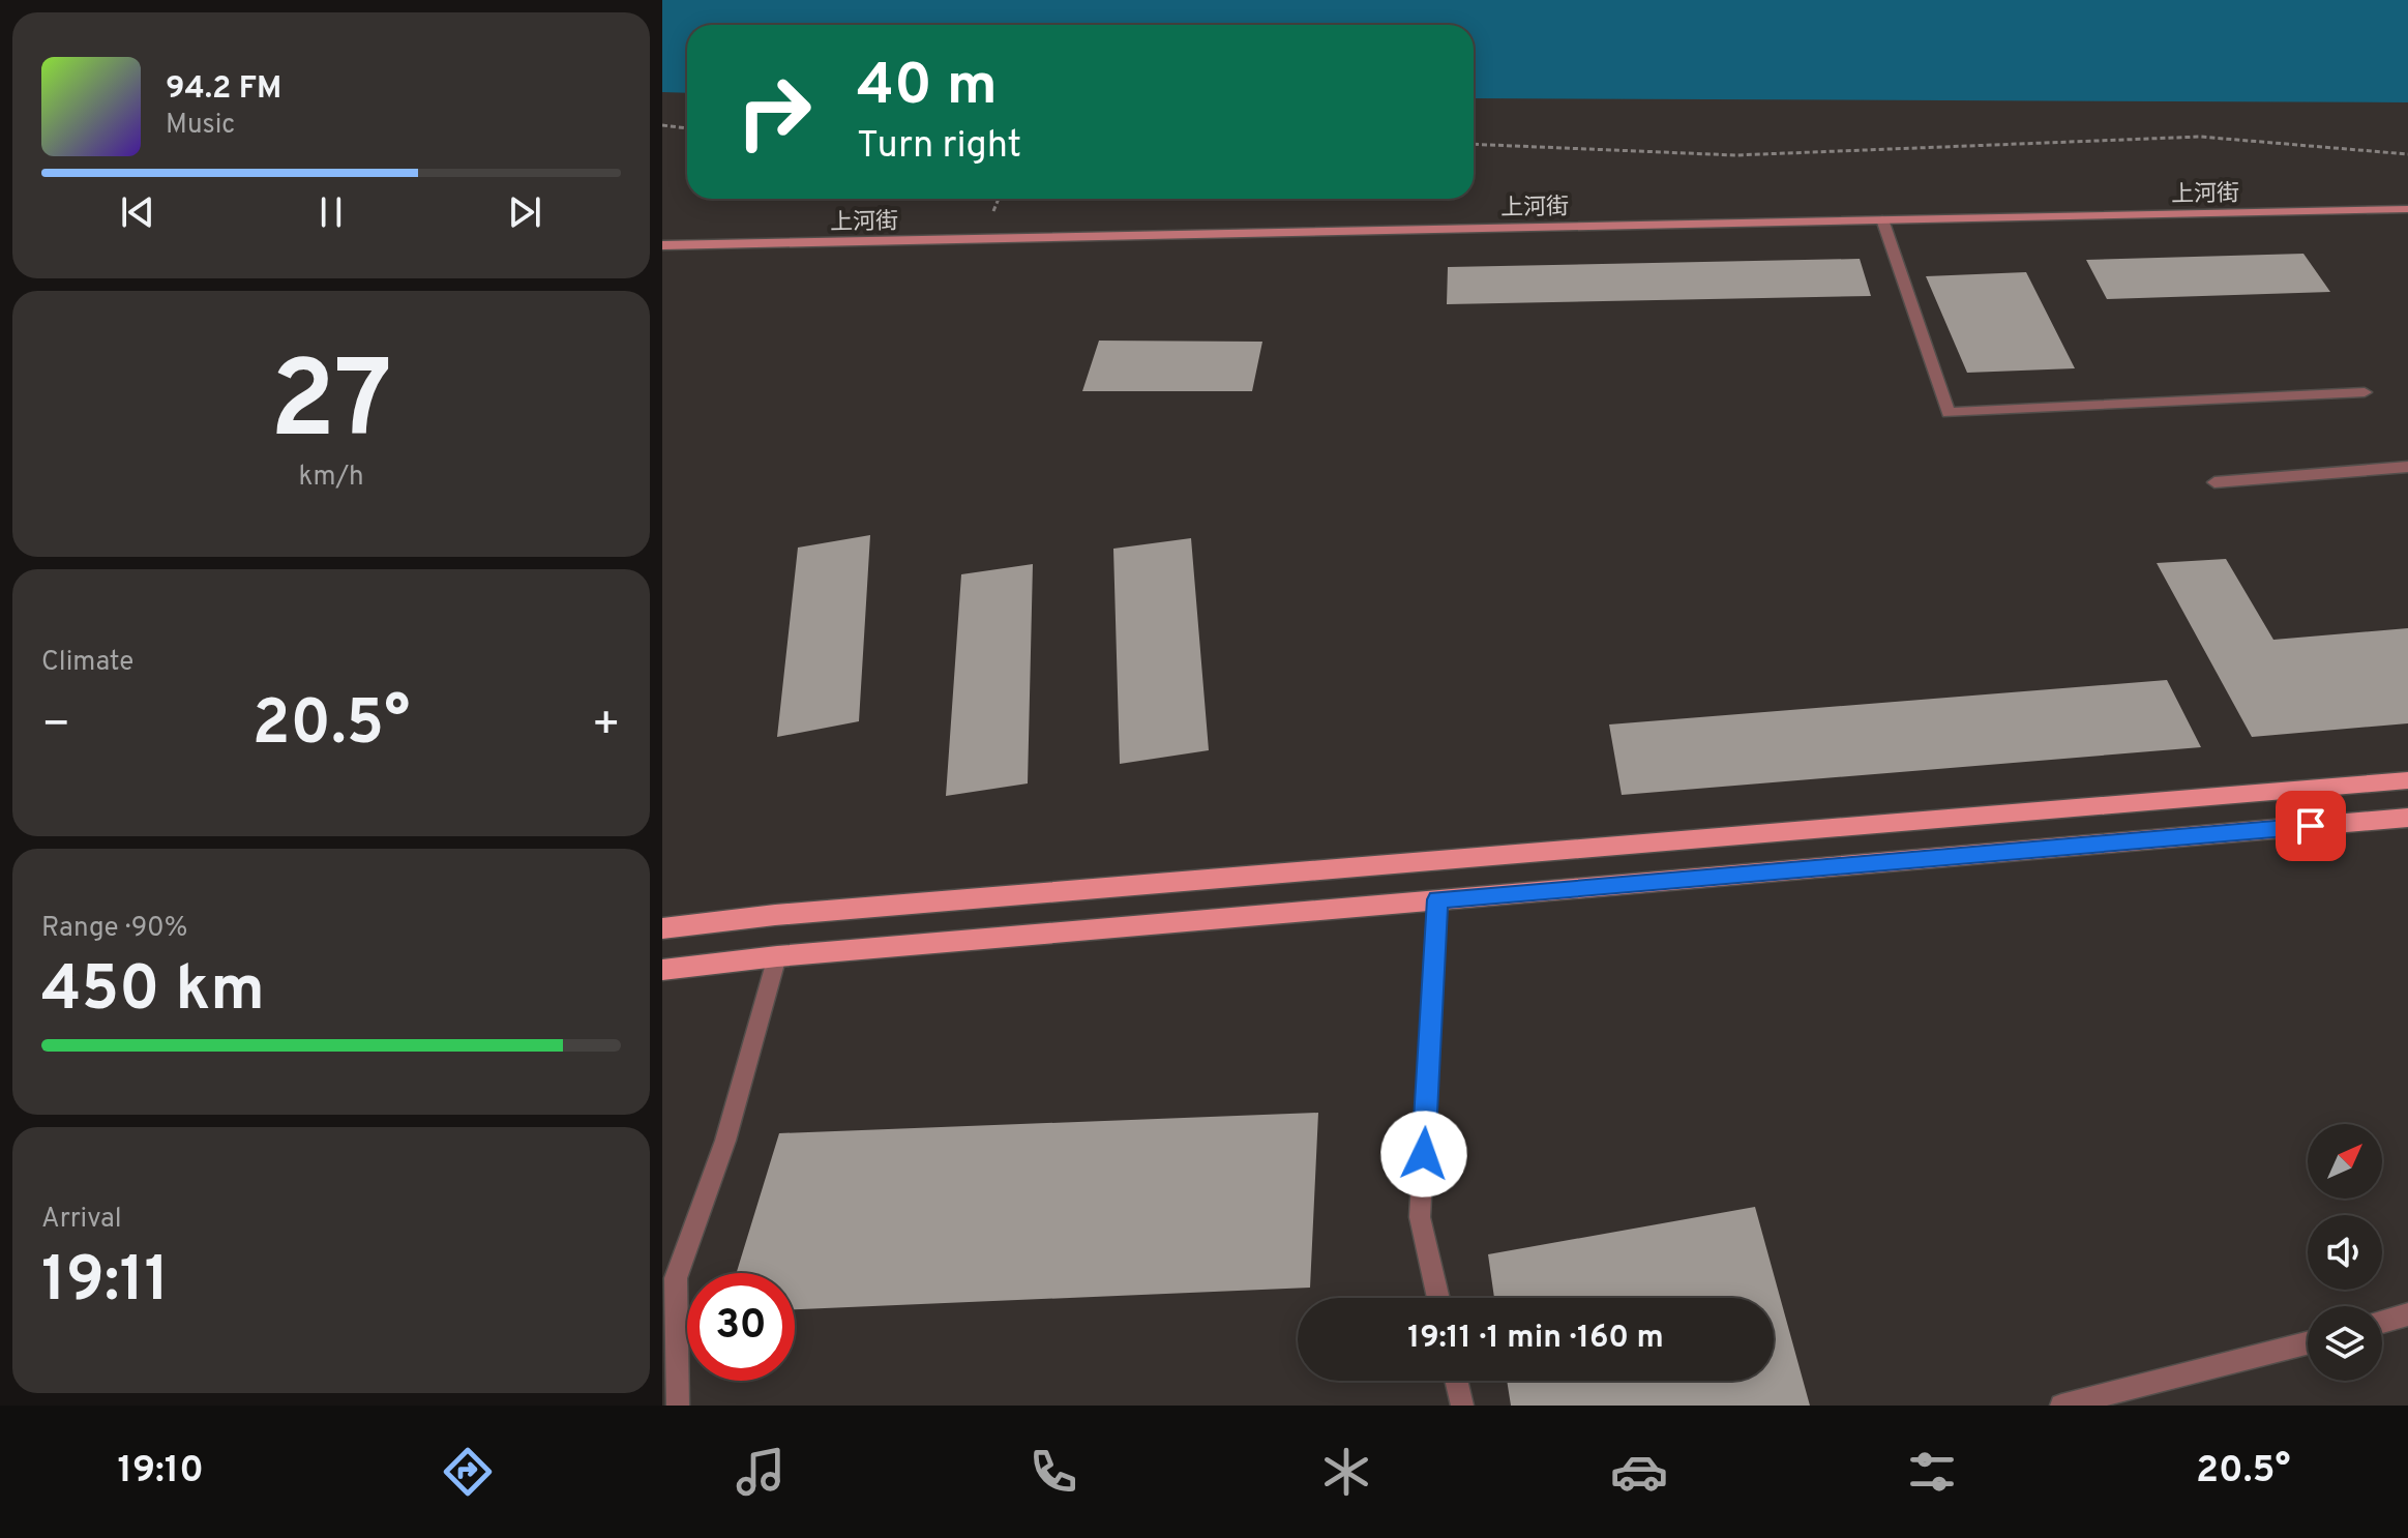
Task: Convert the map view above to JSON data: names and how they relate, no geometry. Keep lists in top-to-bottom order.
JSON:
{
  "streets": {
    "street": ["上河街"]
  },
  "north": "top right",
  "page": {
    "turn": ["40 m", "Turn right"],
    "song": ["94.2 FM", "Music"],
    "tile": [
      ["27", "km/h"],
      "Climate",
      ["Range · 90%", "450 km"],
      ["Arrival", "19:11"]
    ],
    "heat": ["−", "20.5°", "+"],
    "limit": "30",
    "trip": "19:11 · 1 min · 160 m",
    "tabs": ["19:10", "20.5°"]
  }
}
